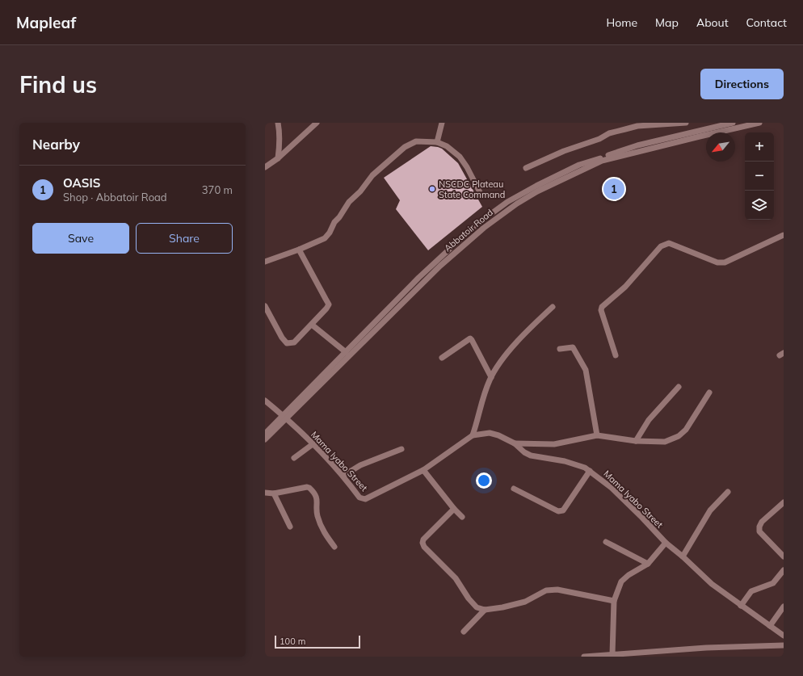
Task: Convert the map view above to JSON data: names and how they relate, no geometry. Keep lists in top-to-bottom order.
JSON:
{
  "streets": {
    "street": ["Abbatoir Road", "Mama Iyabo Street"]
  },
  "crossings": [
    ["Abbatoir Road", "Mama Iyabo Street"]
  ],
  "places": ["NSCDC Plateau State Command"],
  "scale_bar": "100 m",
  "north": "bottom left",
  "page": {
    "header": "Mapleaf",
    "nav": [
      "Home",
      "Map",
      "About",
      "Contact"
    ],
    "buttons": [
      "Directions",
      ["Save", "Share"]
    ],
    "title": "Find us",
    "heading": "Nearby",
    "map_buttons": ["+", "−"],
    "list": [
      {
        "mark": "1",
        "name": "OASIS",
        "note": "Shop · Abbatoir Road",
        "value": "370 m"
      }
    ],
    "pins": "1",
    "scale": "100 m"
  }
}
